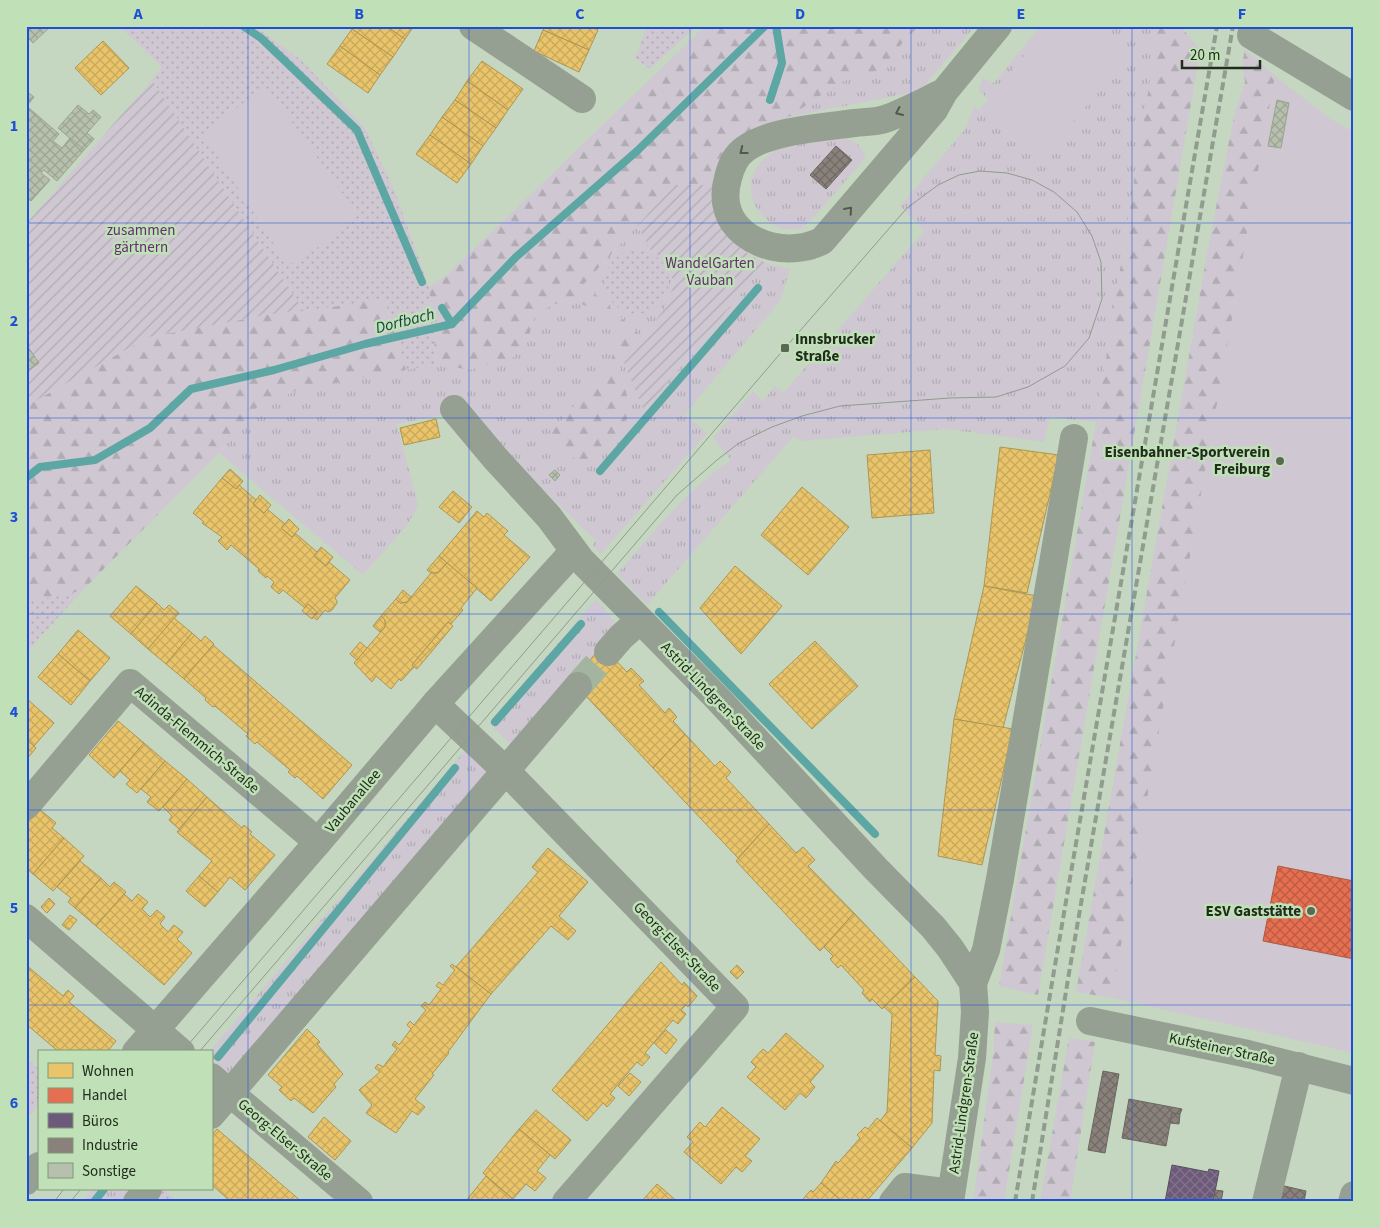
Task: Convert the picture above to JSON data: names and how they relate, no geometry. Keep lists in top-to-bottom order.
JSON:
{
  "streets": {
    "street": [
      "Astrid-Lindgren-Straße",
      "Adinda-Flemmich-Straße",
      "Vaubanallee",
      "Georg-Elser-Straße",
      "Kufsteiner Straße"
    ]
  },
  "crossings": [
    ["Astrid-Lindgren-Straße", "Vaubanallee"],
    ["Adinda-Flemmich-Straße", "Vaubanallee"],
    ["Vaubanallee", "Georg-Elser-Straße"]
  ],
  "water": ["Dorfbach"],
  "parks": ["zusammen gärtnern", "WandelGarten Vauban"],
  "places": {
    "transit": ["Innsbrucker Straße"],
    "other": ["Eisenbahner-Sportverein Freiburg", "ESV Gaststätte"]
  },
  "legend": [
    "Wohnen",
    "Handel",
    "Büros",
    "Industrie",
    "Sonstige"
  ],
  "scale_bar": "20 m",
  "grid": {
    "columns": [
      "A",
      "B",
      "C",
      "D",
      "E",
      "F"
    ],
    "rows": [
      "1",
      "2",
      "3",
      "4",
      "5",
      "6"
    ]
  }
}
